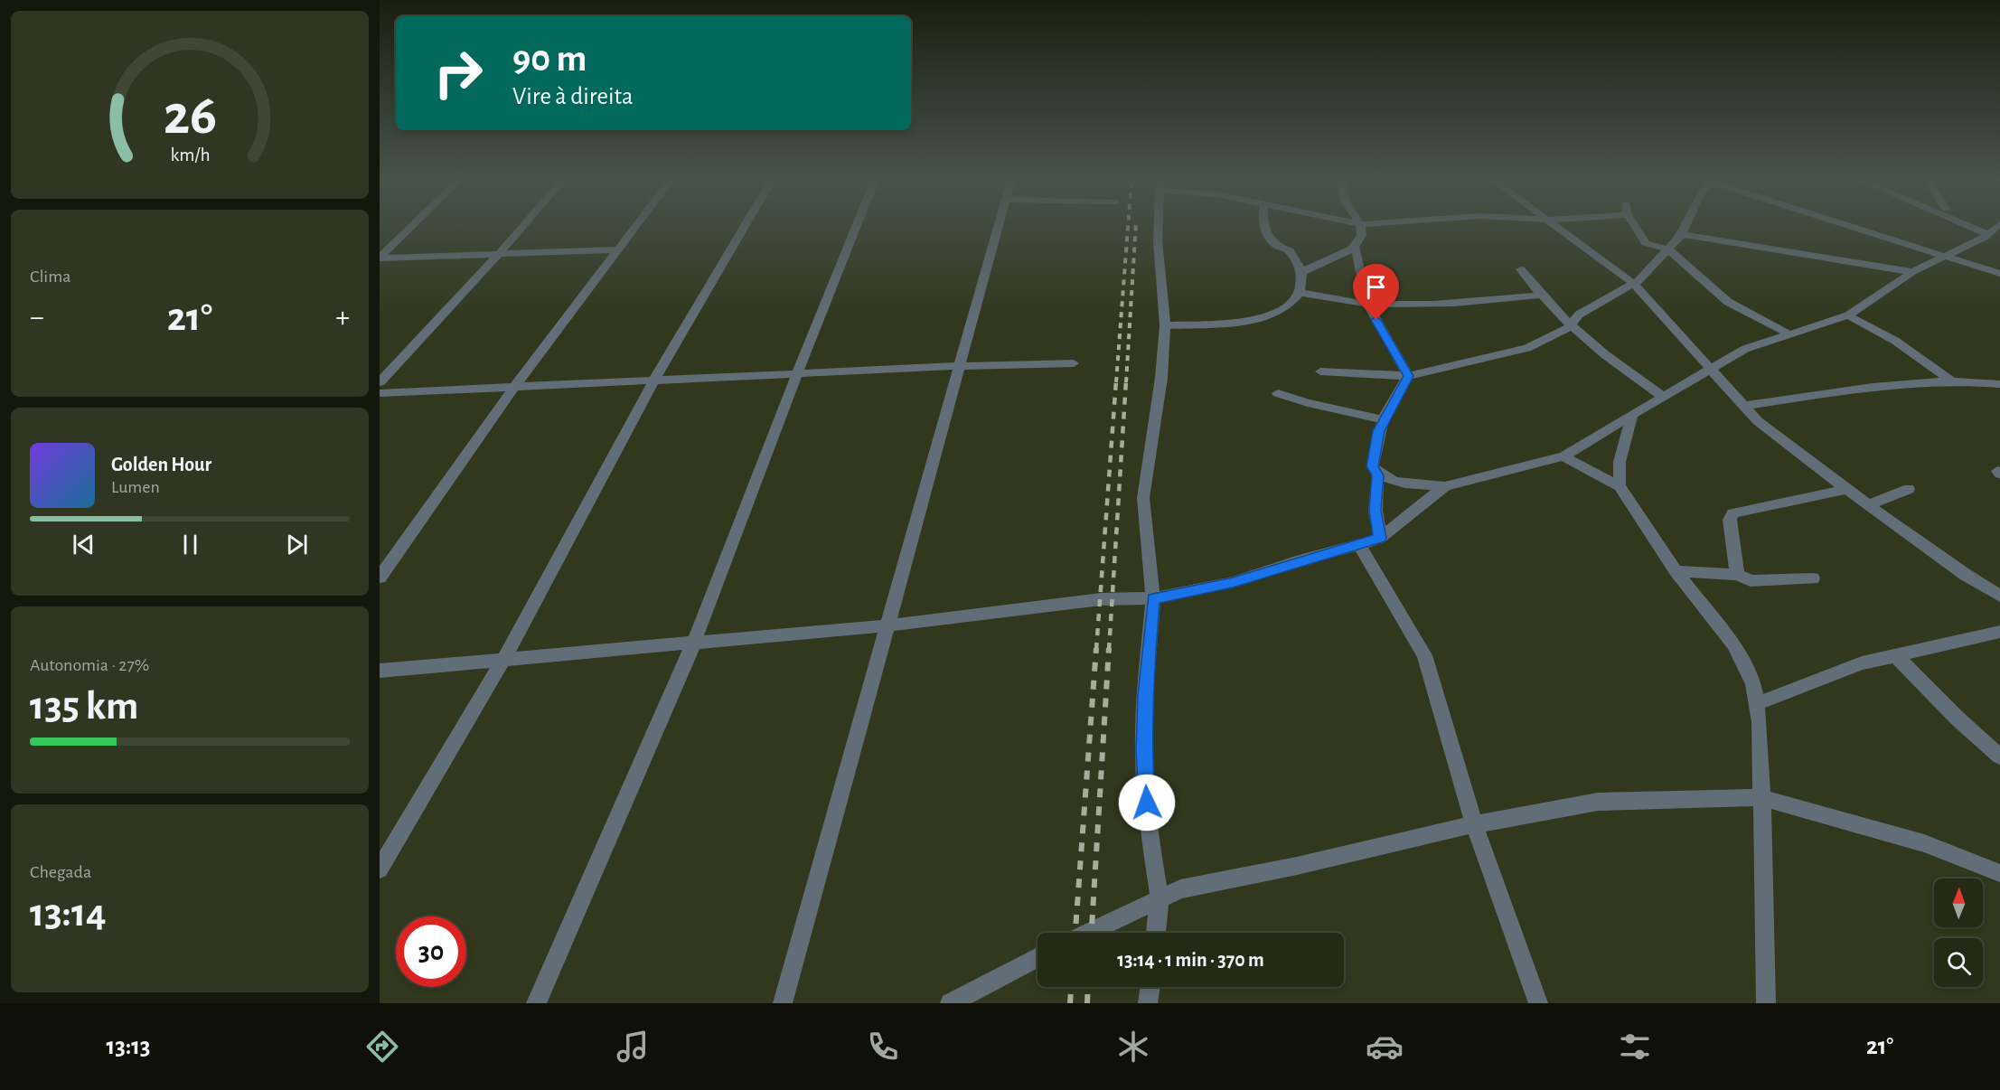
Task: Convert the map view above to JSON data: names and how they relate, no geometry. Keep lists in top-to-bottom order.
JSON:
{
  "north": "top",
  "page": {
    "turn": ["90 m", "Vire à direita"],
    "tile": [
      "Clima",
      ["Autonomia · 27%", "135 km"],
      ["Chegada", "13:14"]
    ],
    "heat": ["−", "21°", "+"],
    "song": ["Golden Hour", "Lumen"],
    "limit": "30",
    "trip": "13:14 · 1 min · 370 m",
    "tabs": ["13:13", "21°"],
    "gauge": ["26", "km/h"]
  }
}
